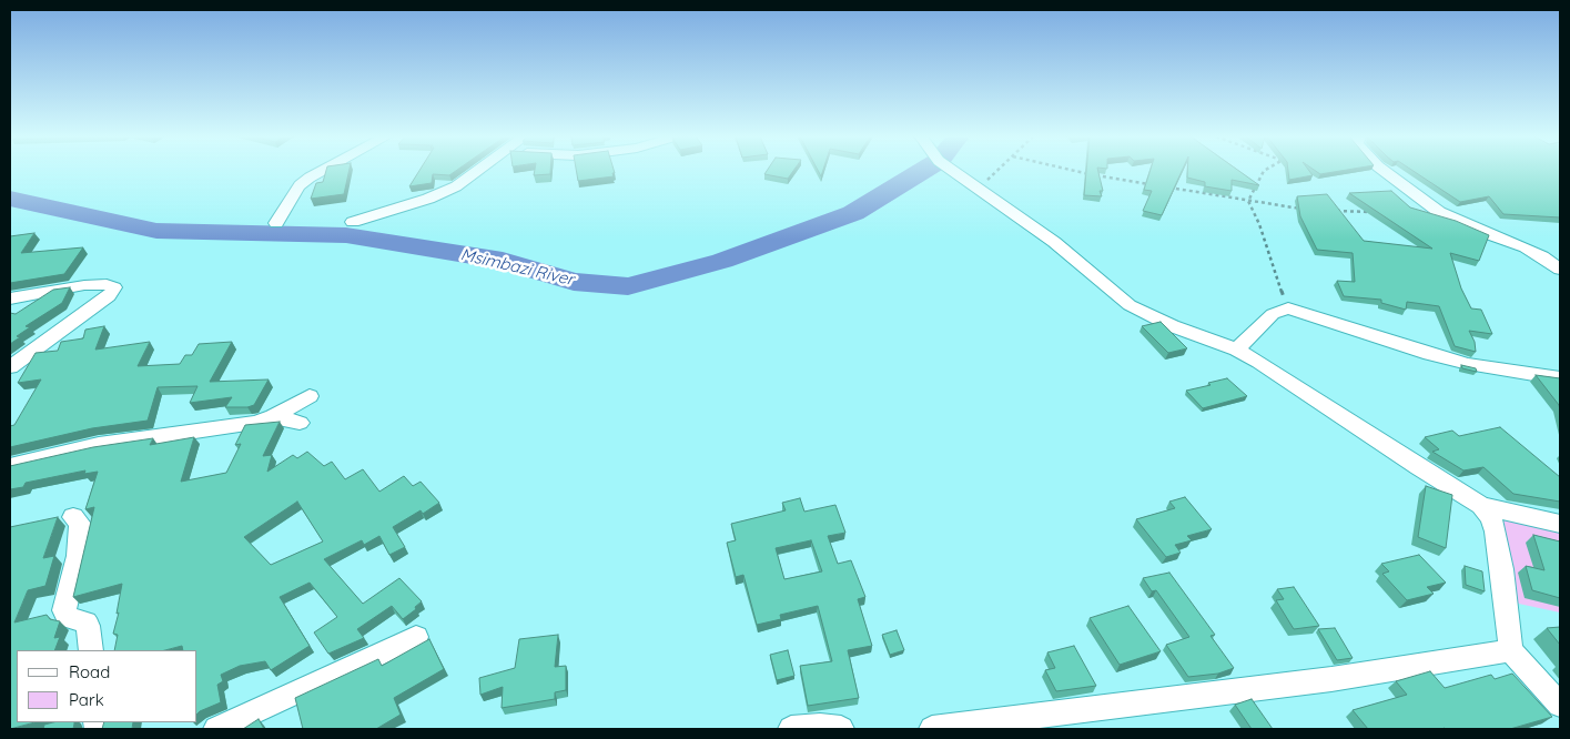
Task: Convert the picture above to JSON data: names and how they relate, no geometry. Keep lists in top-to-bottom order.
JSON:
{
  "water": ["Msimbazi River"],
  "legend": ["Road", "Park"]
}
